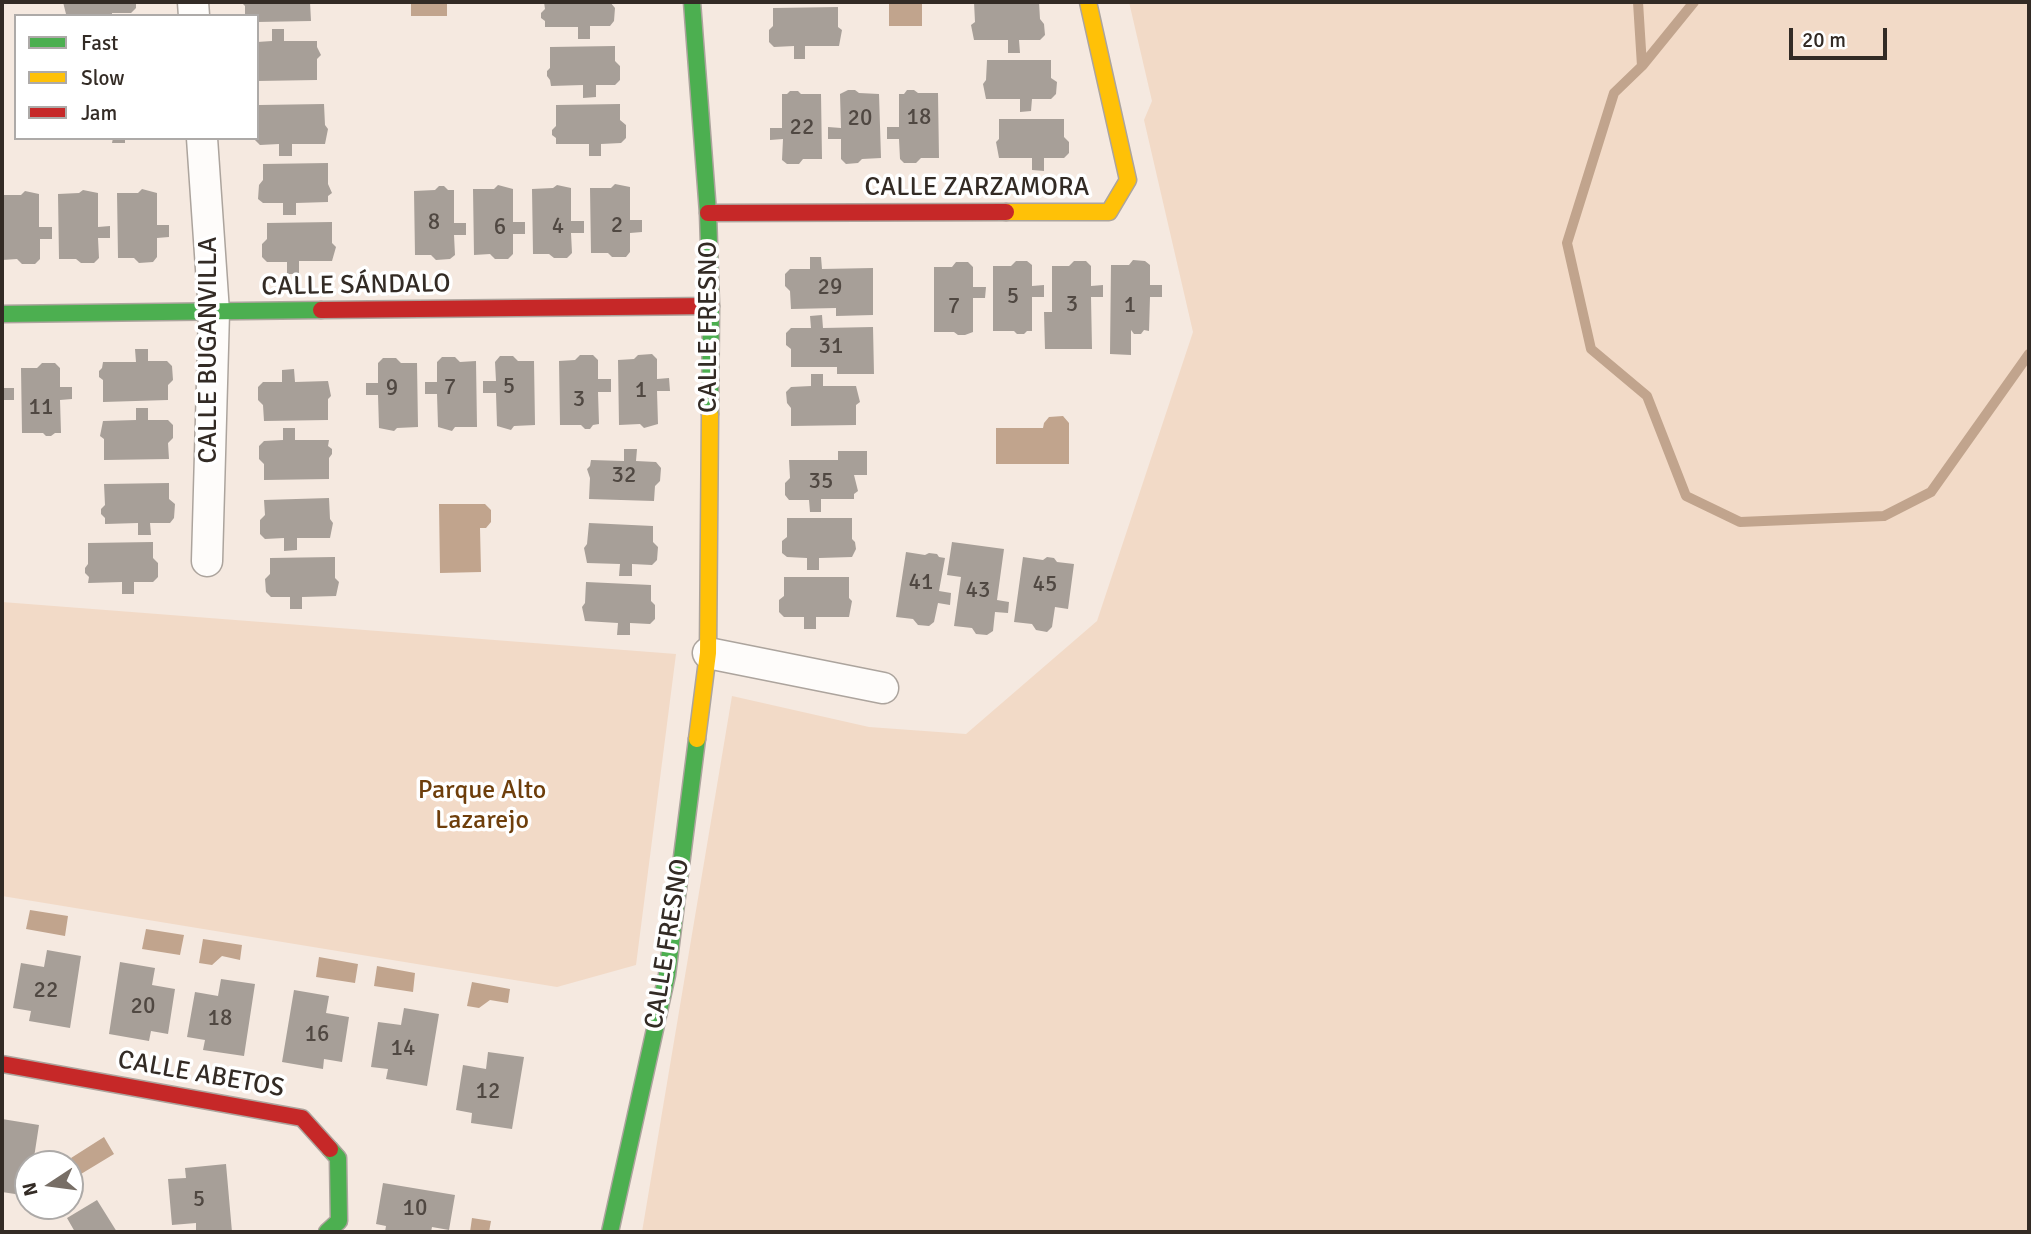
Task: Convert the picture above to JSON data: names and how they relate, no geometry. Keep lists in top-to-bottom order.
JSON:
{
  "streets": {
    "street": [
      "CALLE ZARZAMORA",
      "CALLE SÁNDALO",
      "CALLE FRESNO",
      "CALLE BUGANVILLA",
      "CALLE ABETOS"
    ]
  },
  "crossings": [
    ["CALLE ZARZAMORA", "CALLE FRESNO"],
    ["CALLE SÁNDALO", "CALLE FRESNO"],
    ["CALLE SÁNDALO", "CALLE BUGANVILLA"]
  ],
  "parks": ["Parque Alto Lazarejo"],
  "house_numbers": [
    "18",
    "20",
    "22",
    "8",
    "2",
    "4",
    "6",
    "29",
    "5",
    "3",
    "1",
    "7",
    "31",
    "5",
    "7",
    "9",
    "1",
    "3",
    "11",
    "32",
    "35",
    "41",
    "45",
    "43",
    "22",
    "20",
    "18",
    "16",
    "14",
    "12",
    "5",
    "10"
  ],
  "legend": ["Fast", "Slow", "Jam"],
  "scale_bar": "20 m",
  "north": "left"
}
